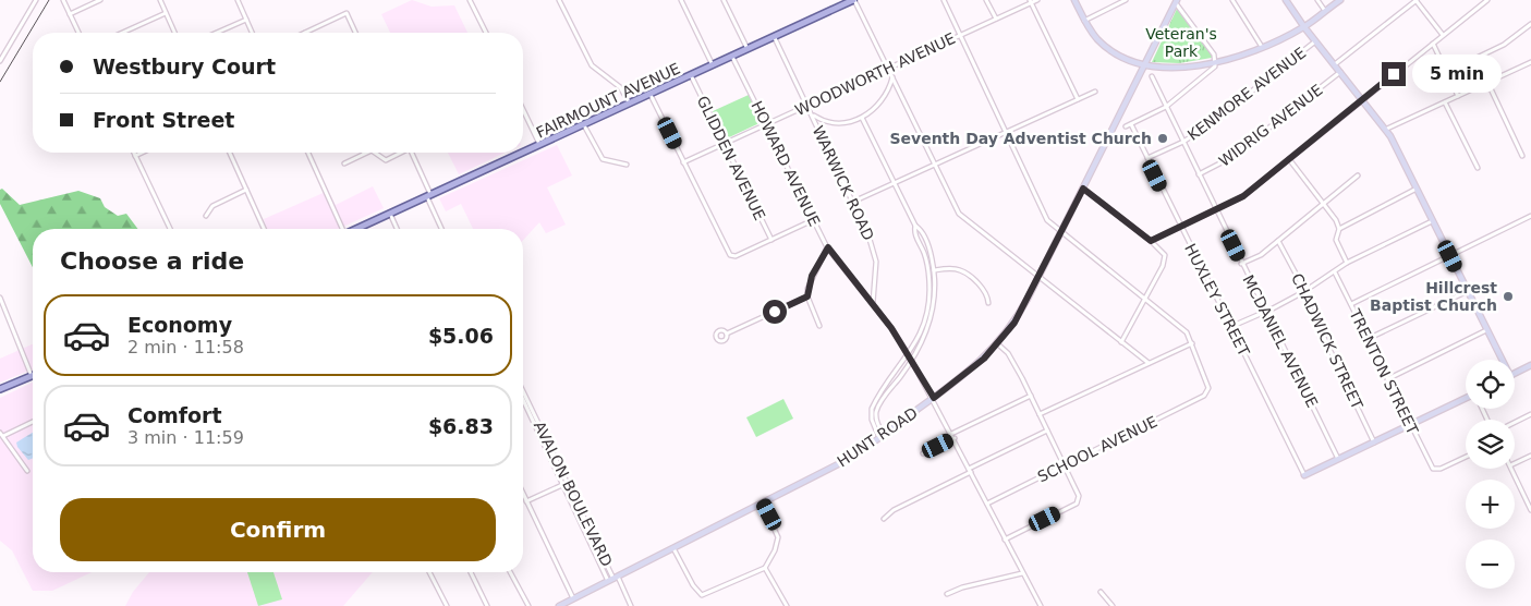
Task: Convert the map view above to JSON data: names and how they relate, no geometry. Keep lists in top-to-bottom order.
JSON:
{
  "streets": {
    "main road": ["FAIRMOUNT AVENUE"],
    "street": [
      "WOODWORTH AVENUE",
      "KENMORE AVENUE",
      "WIDRIG AVENUE",
      "GLIDDEN AVENUE",
      "HOWARD AVENUE",
      "WARWICK ROAD",
      "HUXLEY STREET",
      "MCDANIEL AVENUE",
      "CHADWICK STREET",
      "TRENTON STREET",
      "HUNT ROAD",
      "SCHOOL AVENUE",
      "AVALON BOULEVARD"
    ]
  },
  "crossings": [
    ["WOODWORTH AVENUE", "GLIDDEN AVENUE"],
    ["WOODWORTH AVENUE", "HOWARD AVENUE"],
    ["WOODWORTH AVENUE", "WARWICK ROAD"],
    ["KENMORE AVENUE", "HUXLEY STREET"],
    ["KENMORE AVENUE", "MCDANIEL AVENUE"],
    ["FAIRMOUNT AVENUE", "GLIDDEN AVENUE"],
    ["FAIRMOUNT AVENUE", "HOWARD AVENUE"],
    ["FAIRMOUNT AVENUE", "WARWICK ROAD"],
    ["WIDRIG AVENUE", "MCDANIEL AVENUE"],
    ["HOWARD AVENUE", "WARWICK ROAD"],
    ["HOWARD AVENUE", "HUNT ROAD"],
    ["HOWARD AVENUE", "SCHOOL AVENUE"],
    ["HUNT ROAD", "AVALON BOULEVARD"]
  ],
  "parks": ["Veteran's Park"],
  "places": ["Seventh Day Adventist Church", "Hillcrest Baptist Church"],
  "page": {
    "banner": ["Westbury Court", "Front Street"],
    "bubble": "5 min",
    "heading": "Choose a ride",
    "list": [
      {
        "name": "Economy",
        "note": "2 min · 11:58",
        "value": "$5.06"
      },
      {
        "name": "Comfort",
        "note": "3 min · 11:59",
        "value": "$6.83"
      }
    ],
    "map_buttons": ["+", "−"],
    "buttons": "Confirm"
  }
}
